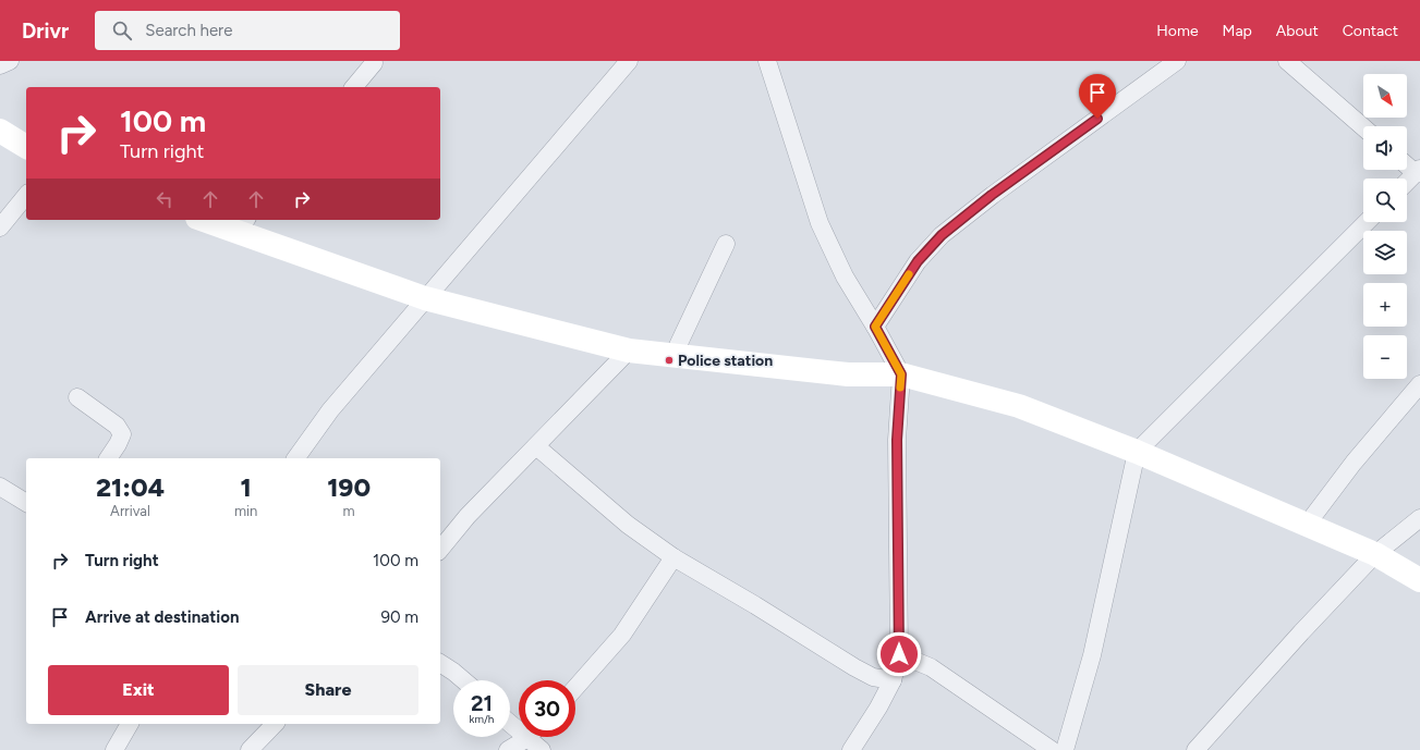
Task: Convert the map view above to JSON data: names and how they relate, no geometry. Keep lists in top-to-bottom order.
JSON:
{
  "places": ["Police station"],
  "north": "bottom right",
  "page": {
    "header": "Drivr",
    "search": "Search here",
    "nav": [
      "Home",
      "Map",
      "About",
      "Contact"
    ],
    "map_buttons": ["+", "−"],
    "turn": ["100 m", "Turn right"],
    "eta": [
      "21:04",
      "Arrival",
      "1",
      "min",
      "190",
      "m"
    ],
    "list": [
      {
        "name": "Turn right",
        "value": "100 m"
      },
      {
        "name": "Arrive at destination",
        "value": "90 m"
      }
    ],
    "buttons": ["Exit", "Share"],
    "speed": "21 km/h",
    "limit": "30"
  }
}
